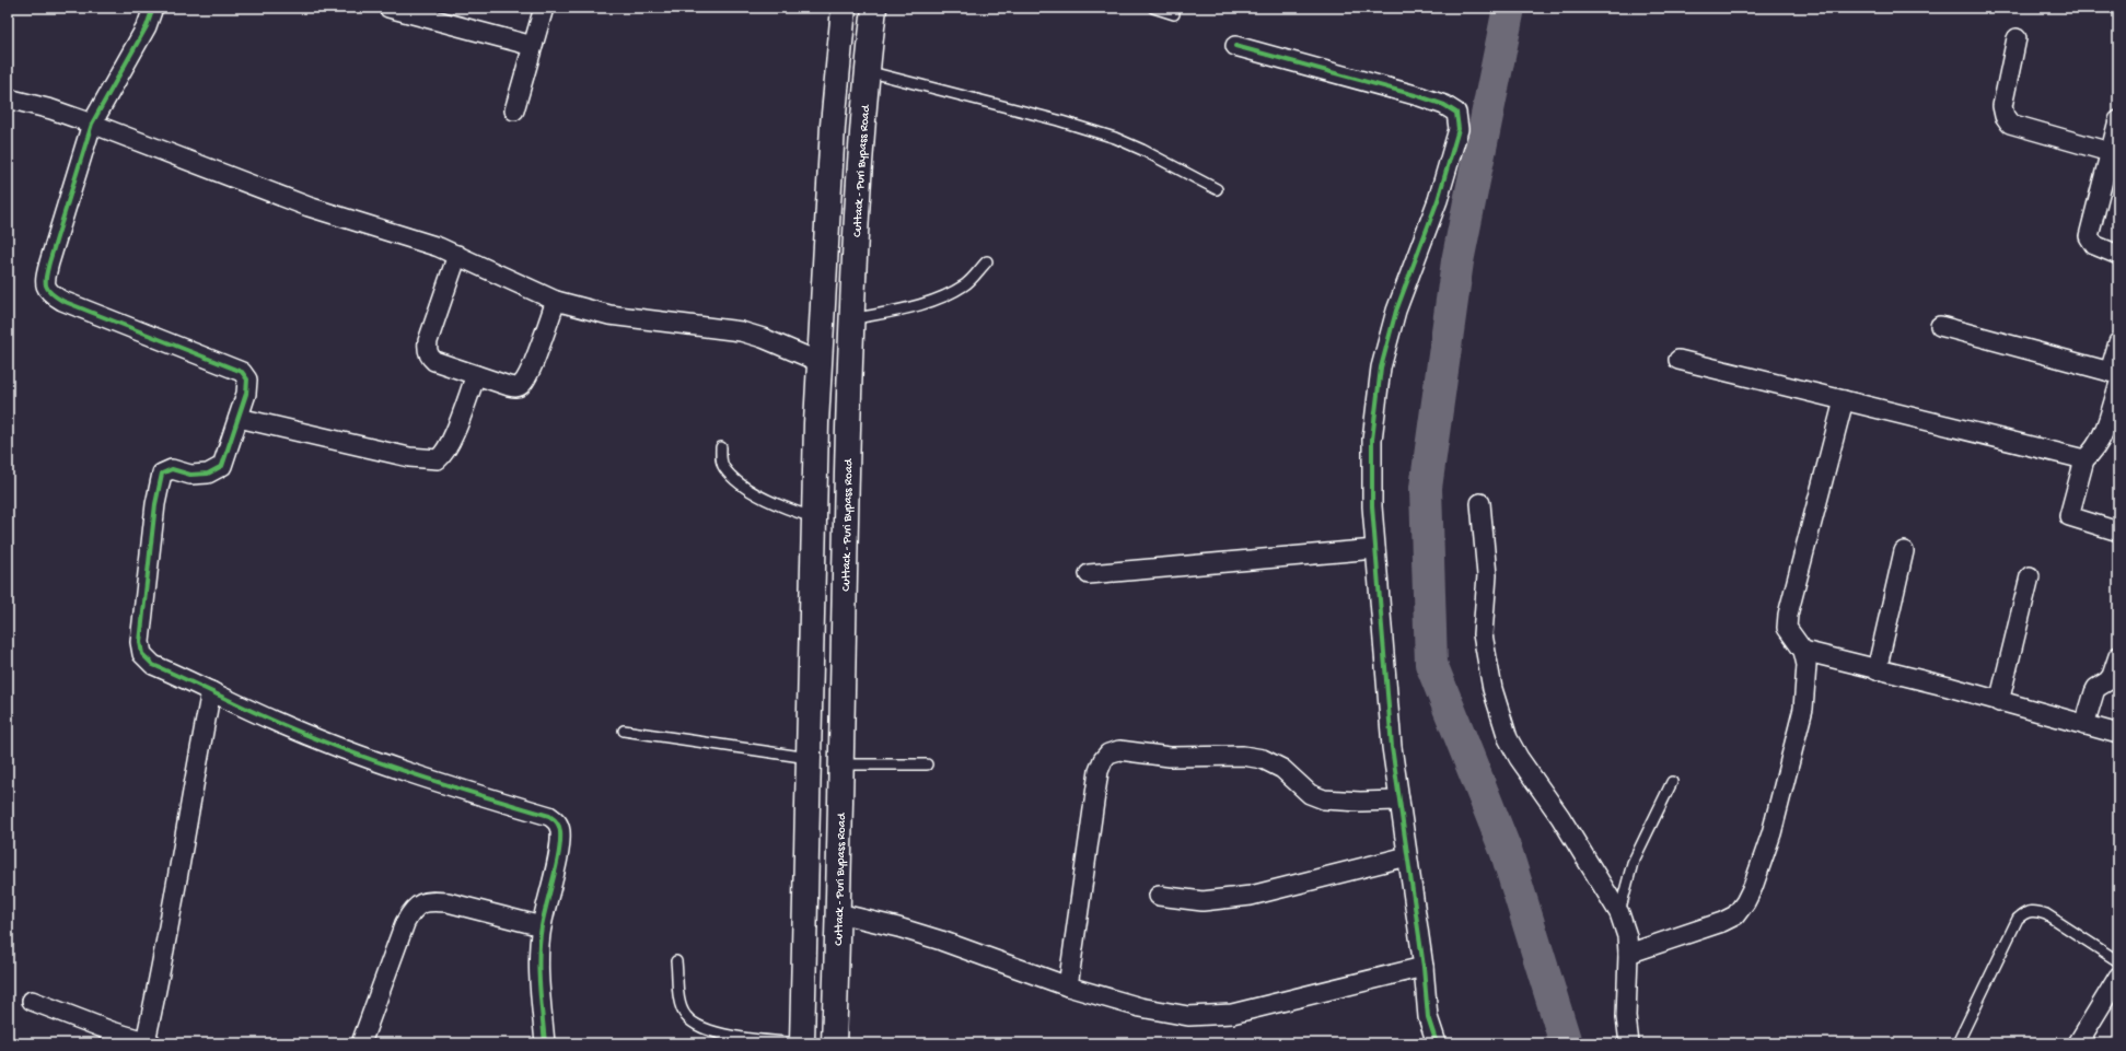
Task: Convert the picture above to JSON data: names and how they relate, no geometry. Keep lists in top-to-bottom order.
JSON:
{
  "streets": {
    "highway": ["Cuttack - Puri Bypass Road"]
  }
}
